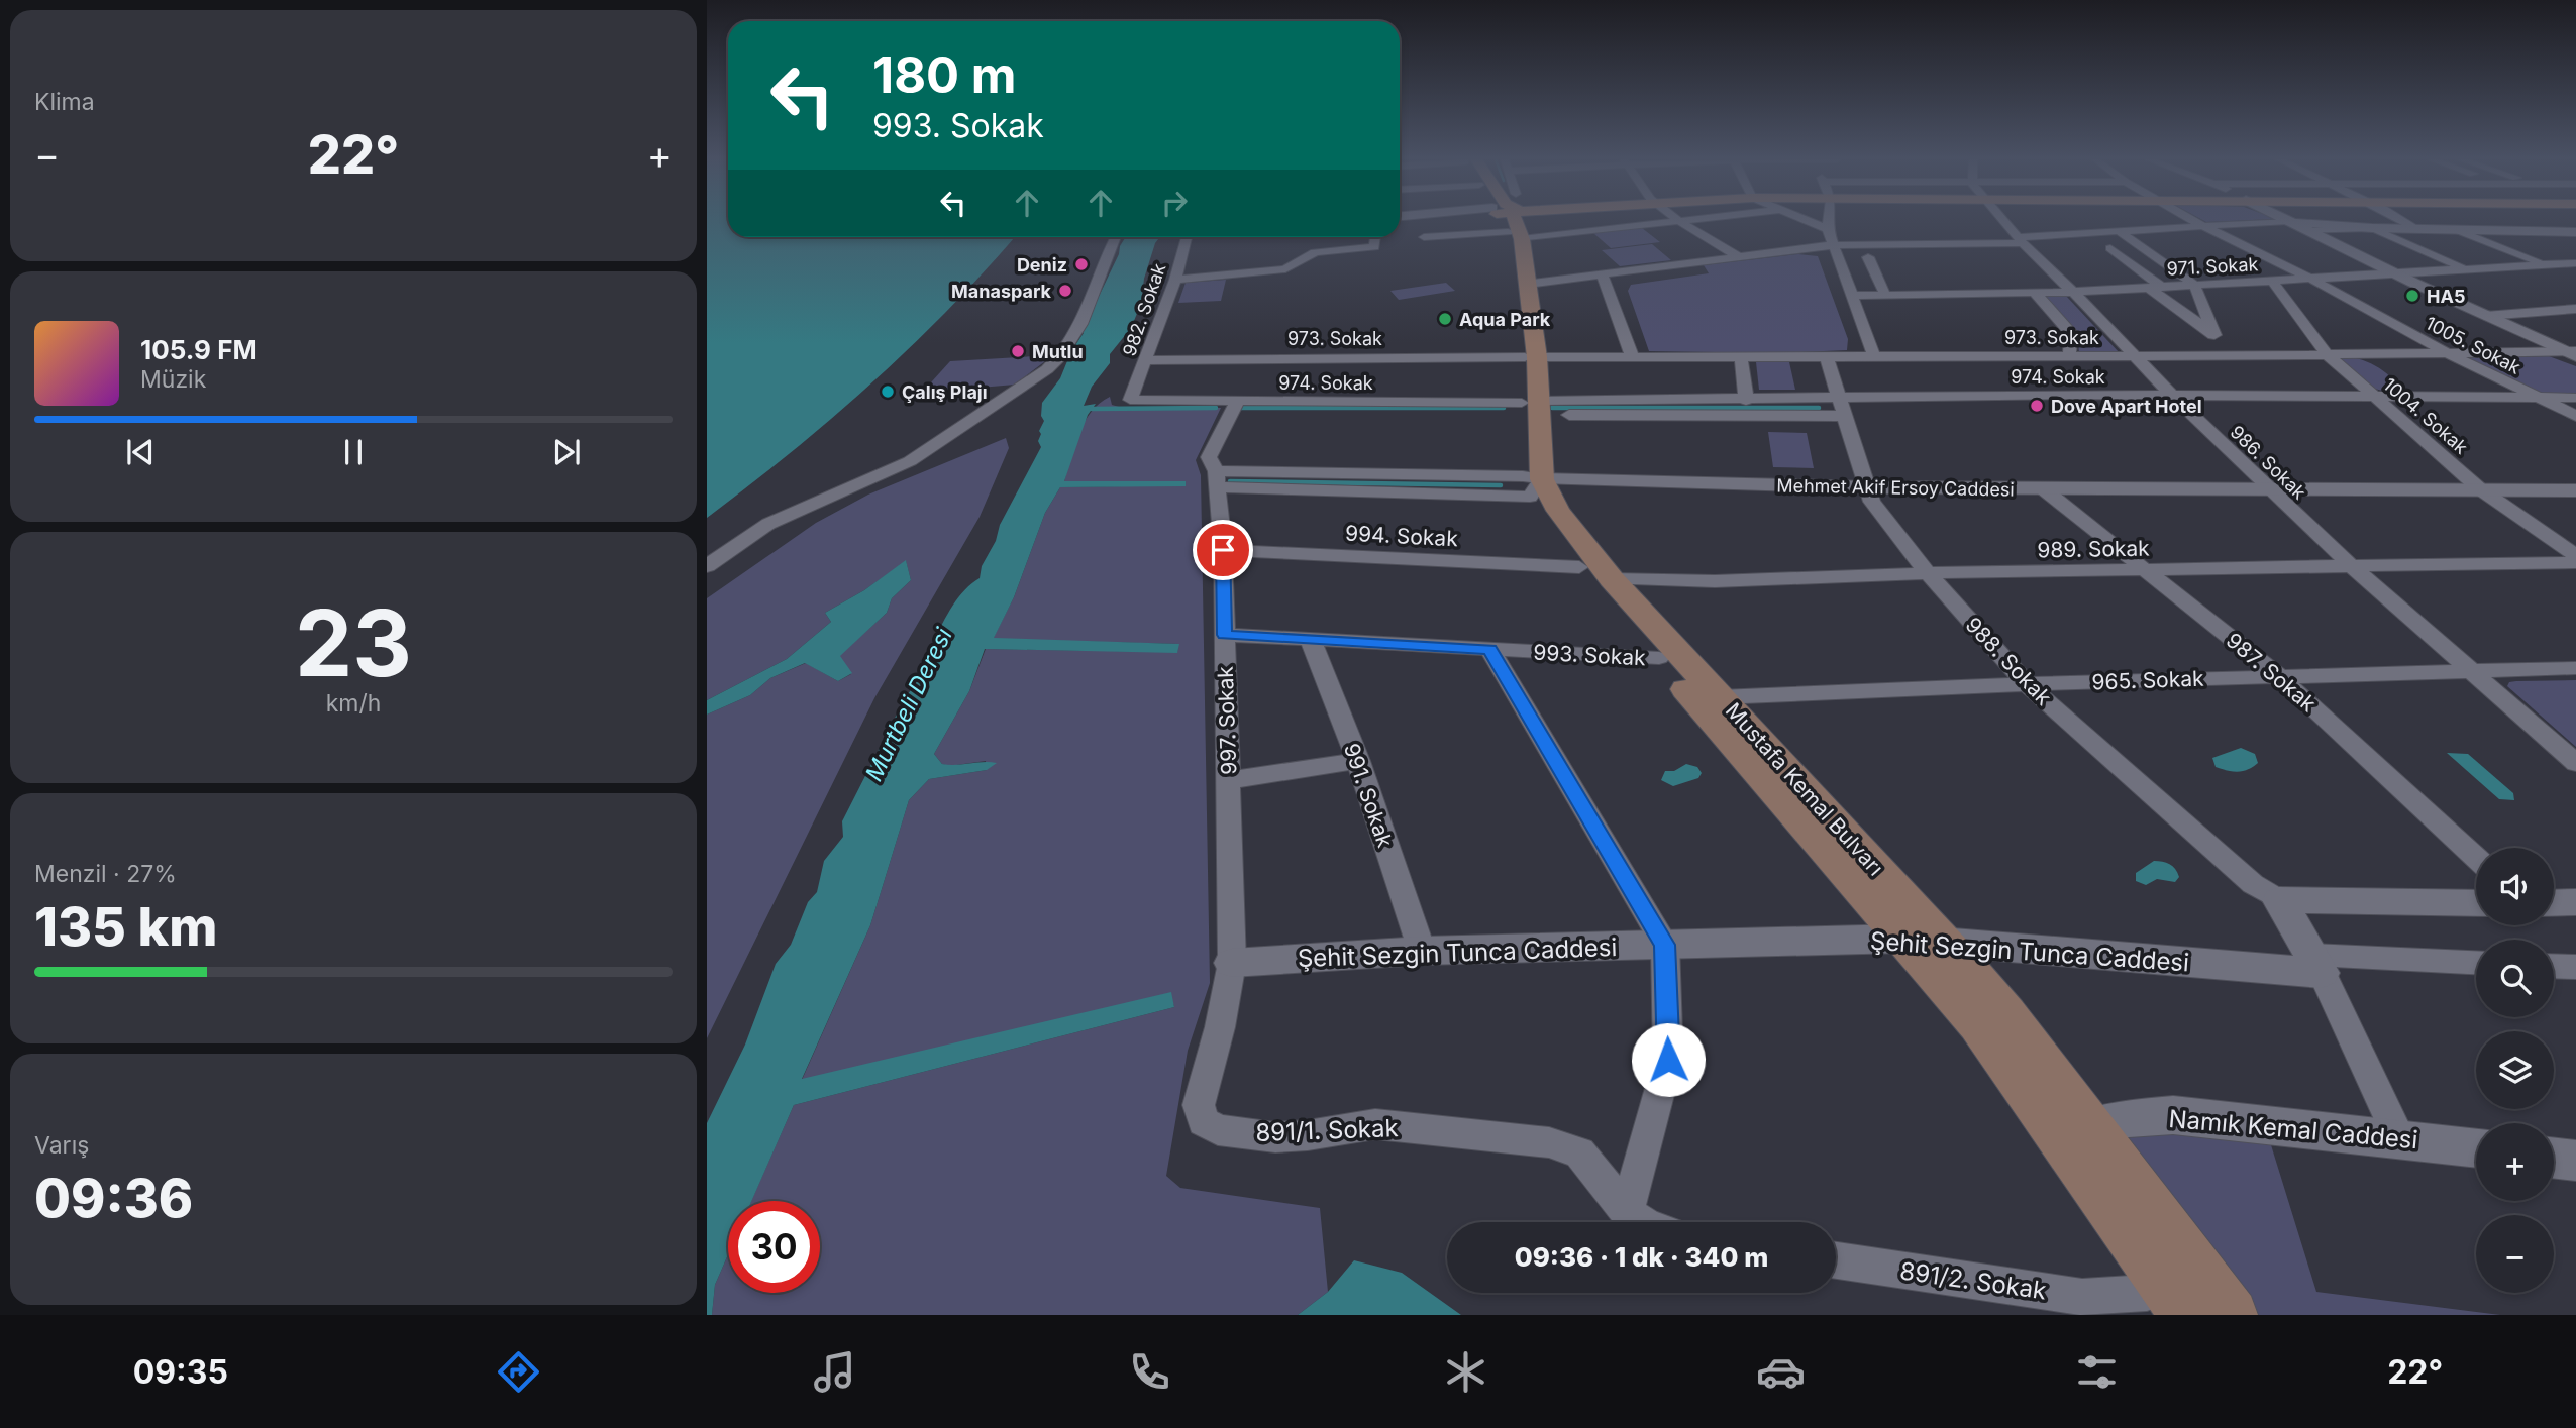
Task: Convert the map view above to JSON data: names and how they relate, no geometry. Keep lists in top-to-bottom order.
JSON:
{
  "streets": {
    "main road": ["Mustafa Kemal Bulvarı"],
    "street": [
      "971. Sokak",
      "982. Sokak",
      "973. Sokak",
      "1005. Sokak",
      "974. Sokak",
      "1004. Sokak",
      "986. Sokak",
      "Mehmet Akif Ersoy Caddesi",
      "994. Sokak",
      "989. Sokak",
      "993. Sokak",
      "988. Sokak",
      "987. Sokak",
      "965. Sokak",
      "997. Sokak",
      "991. Sokak",
      "Şehit Sezgin Tunca Caddesi",
      "Namık Kemal Caddesi",
      "891/1. Sokak",
      "891/2. Sokak"
    ]
  },
  "crossings": [
    ["971. Sokak", "1005. Sokak"],
    ["971. Sokak", "1004. Sokak"],
    ["971. Sokak", "986. Sokak"],
    ["982. Sokak", "973. Sokak"],
    ["982. Sokak", "997. Sokak"],
    ["973. Sokak", "1005. Sokak"],
    ["973. Sokak", "1004. Sokak"],
    ["973. Sokak", "986. Sokak"],
    ["973. Sokak", "988. Sokak"],
    ["973. Sokak", "Mustafa Kemal Bulvarı"],
    ["1005. Sokak", "974. Sokak"],
    ["974. Sokak", "1004. Sokak"],
    ["974. Sokak", "986. Sokak"],
    ["974. Sokak", "988. Sokak"],
    ["974. Sokak", "Mustafa Kemal Bulvarı"],
    ["1004. Sokak", "Mehmet Akif Ersoy Caddesi"],
    ["986. Sokak", "Mehmet Akif Ersoy Caddesi"],
    ["986. Sokak", "989. Sokak"],
    ["986. Sokak", "965. Sokak"],
    ["Mehmet Akif Ersoy Caddesi", "988. Sokak"],
    ["Mehmet Akif Ersoy Caddesi", "987. Sokak"],
    ["Mehmet Akif Ersoy Caddesi", "Mustafa Kemal Bulvarı"],
    ["994. Sokak", "997. Sokak"],
    ["994. Sokak", "Mustafa Kemal Bulvarı"],
    ["989. Sokak", "988. Sokak"],
    ["989. Sokak", "987. Sokak"],
    ["989. Sokak", "Mustafa Kemal Bulvarı"],
    ["993. Sokak", "997. Sokak"],
    ["993. Sokak", "Mustafa Kemal Bulvarı"],
    ["993. Sokak", "991. Sokak"],
    ["988. Sokak", "965. Sokak"],
    ["987. Sokak", "965. Sokak"],
    ["965. Sokak", "Mustafa Kemal Bulvarı"],
    ["997. Sokak", "Şehit Sezgin Tunca Caddesi"],
    ["997. Sokak", "891/1. Sokak"],
    ["Mustafa Kemal Bulvarı", "Şehit Sezgin Tunca Caddesi"],
    ["Mustafa Kemal Bulvarı", "Namık Kemal Caddesi"],
    ["Mustafa Kemal Bulvarı", "891/2. Sokak"],
    ["991. Sokak", "Şehit Sezgin Tunca Caddesi"],
    ["Şehit Sezgin Tunca Caddesi", "891/1. Sokak"]
  ],
  "water": ["Murtbeli Deresi"],
  "places": [
    "Deniz",
    "Manaspark",
    "HA5",
    "Aqua Park",
    "Mutlu",
    "Çalış Plajı",
    "Dove Apart Hotel"
  ],
  "page": {
    "tile": [
      "Klima",
      ["23", "km/h"],
      ["Menzil · 27%", "135 km"],
      ["Varış", "09:36"]
    ],
    "turn": ["180 m", "993. Sokak"],
    "heat": ["−", "22°", "+"],
    "song": ["105.9 FM", "Müzik"],
    "map_buttons": ["+", "−"],
    "limit": "30",
    "trip": "09:36 · 1 dk · 340 m",
    "tabs": ["09:35", "22°"]
  }
}
